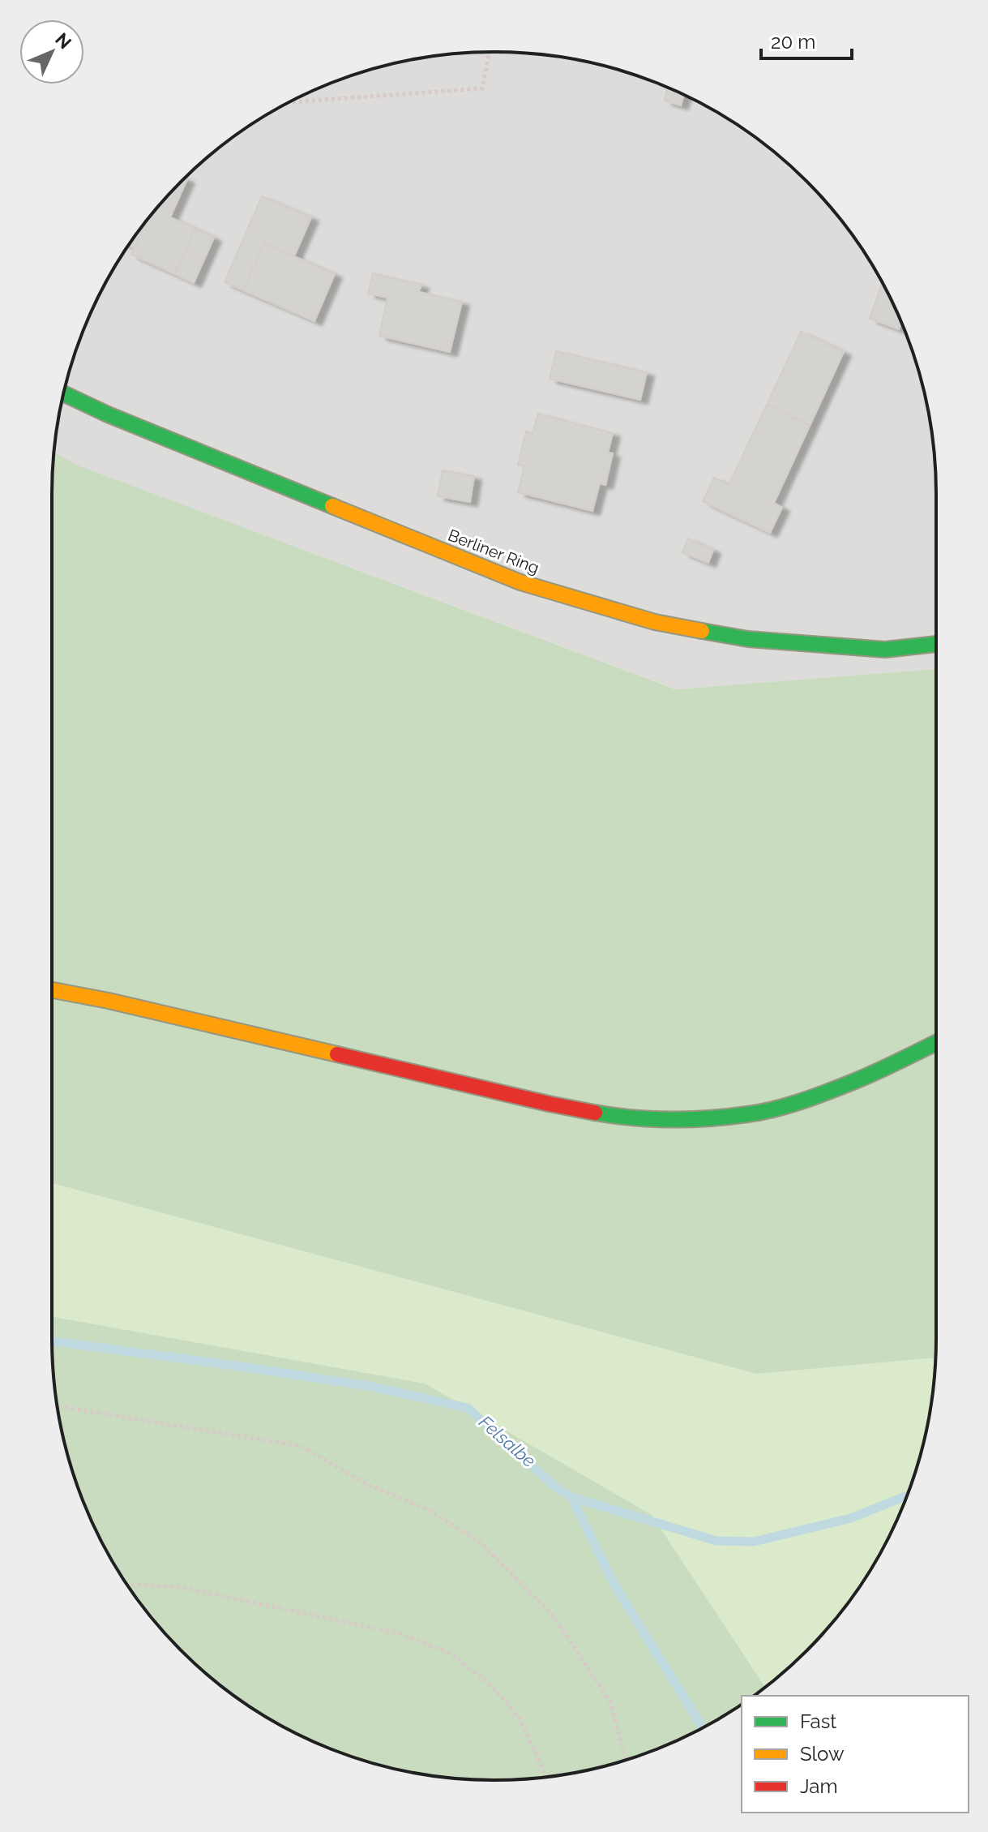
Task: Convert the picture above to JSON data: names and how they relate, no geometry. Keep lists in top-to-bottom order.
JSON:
{
  "streets": {
    "street": ["Berliner Ring"]
  },
  "water": ["Felsalbe"],
  "legend": ["Fast", "Slow", "Jam"],
  "scale_bar": "20 m",
  "north": "top right"
}
